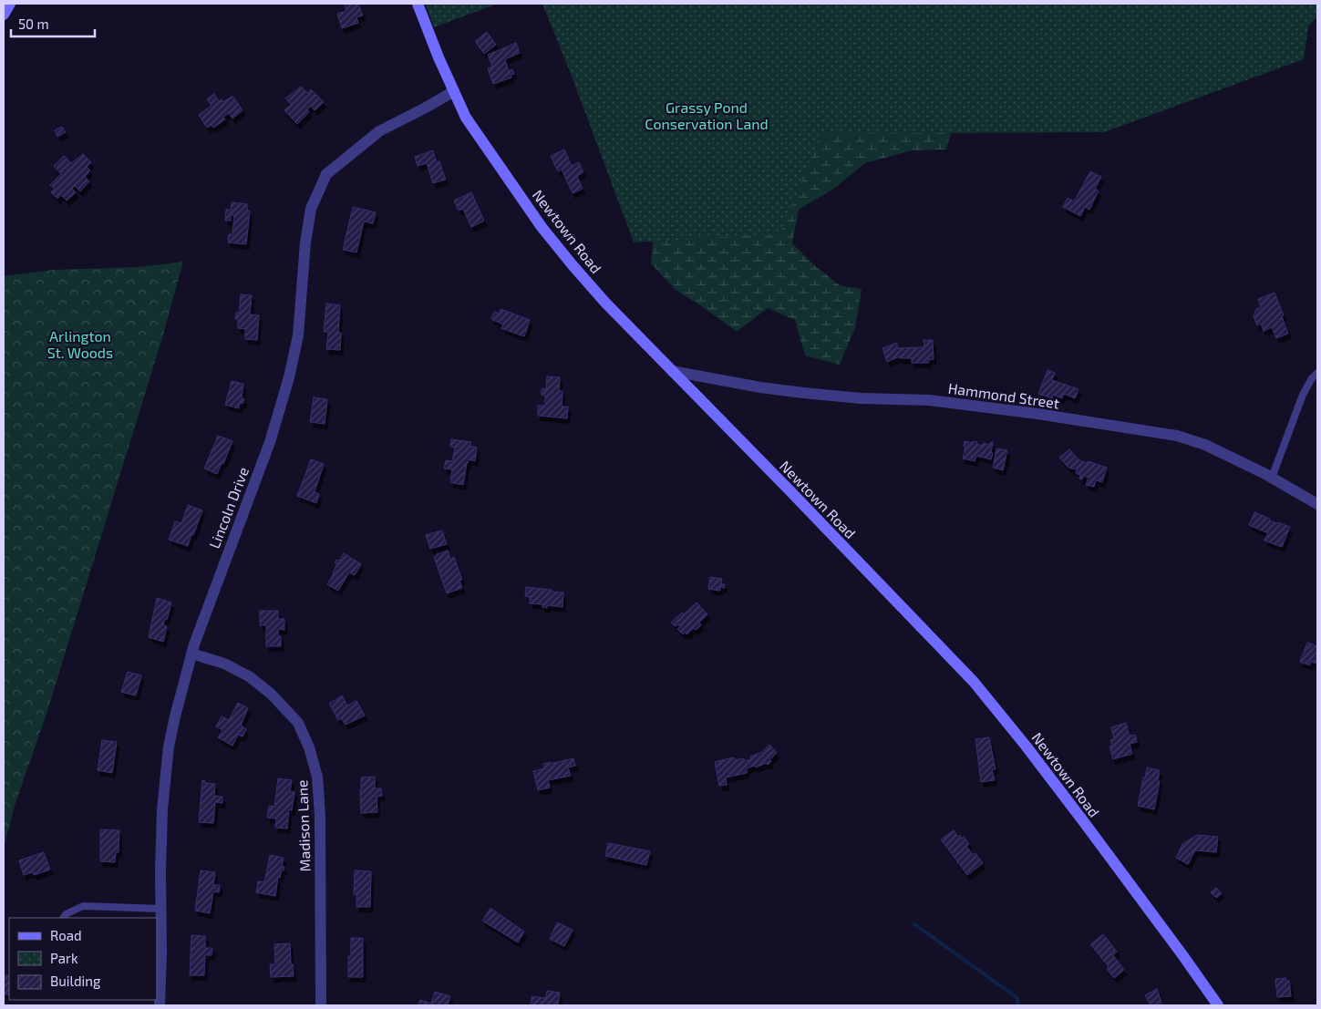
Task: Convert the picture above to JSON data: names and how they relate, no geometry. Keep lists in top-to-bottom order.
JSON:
{
  "streets": {
    "street": [
      "Newtown Road",
      "Hammond Street",
      "Lincoln Drive",
      "Madison Lane"
    ]
  },
  "crossings": [
    ["Newtown Road", "Hammond Street"],
    ["Newtown Road", "Lincoln Drive"],
    ["Lincoln Drive", "Madison Lane"]
  ],
  "parks": ["Grassy Pond Conservation Land", "Arlington St. Woods"],
  "legend": ["Road", "Park", "Building"],
  "scale_bar": "50 m"
}
